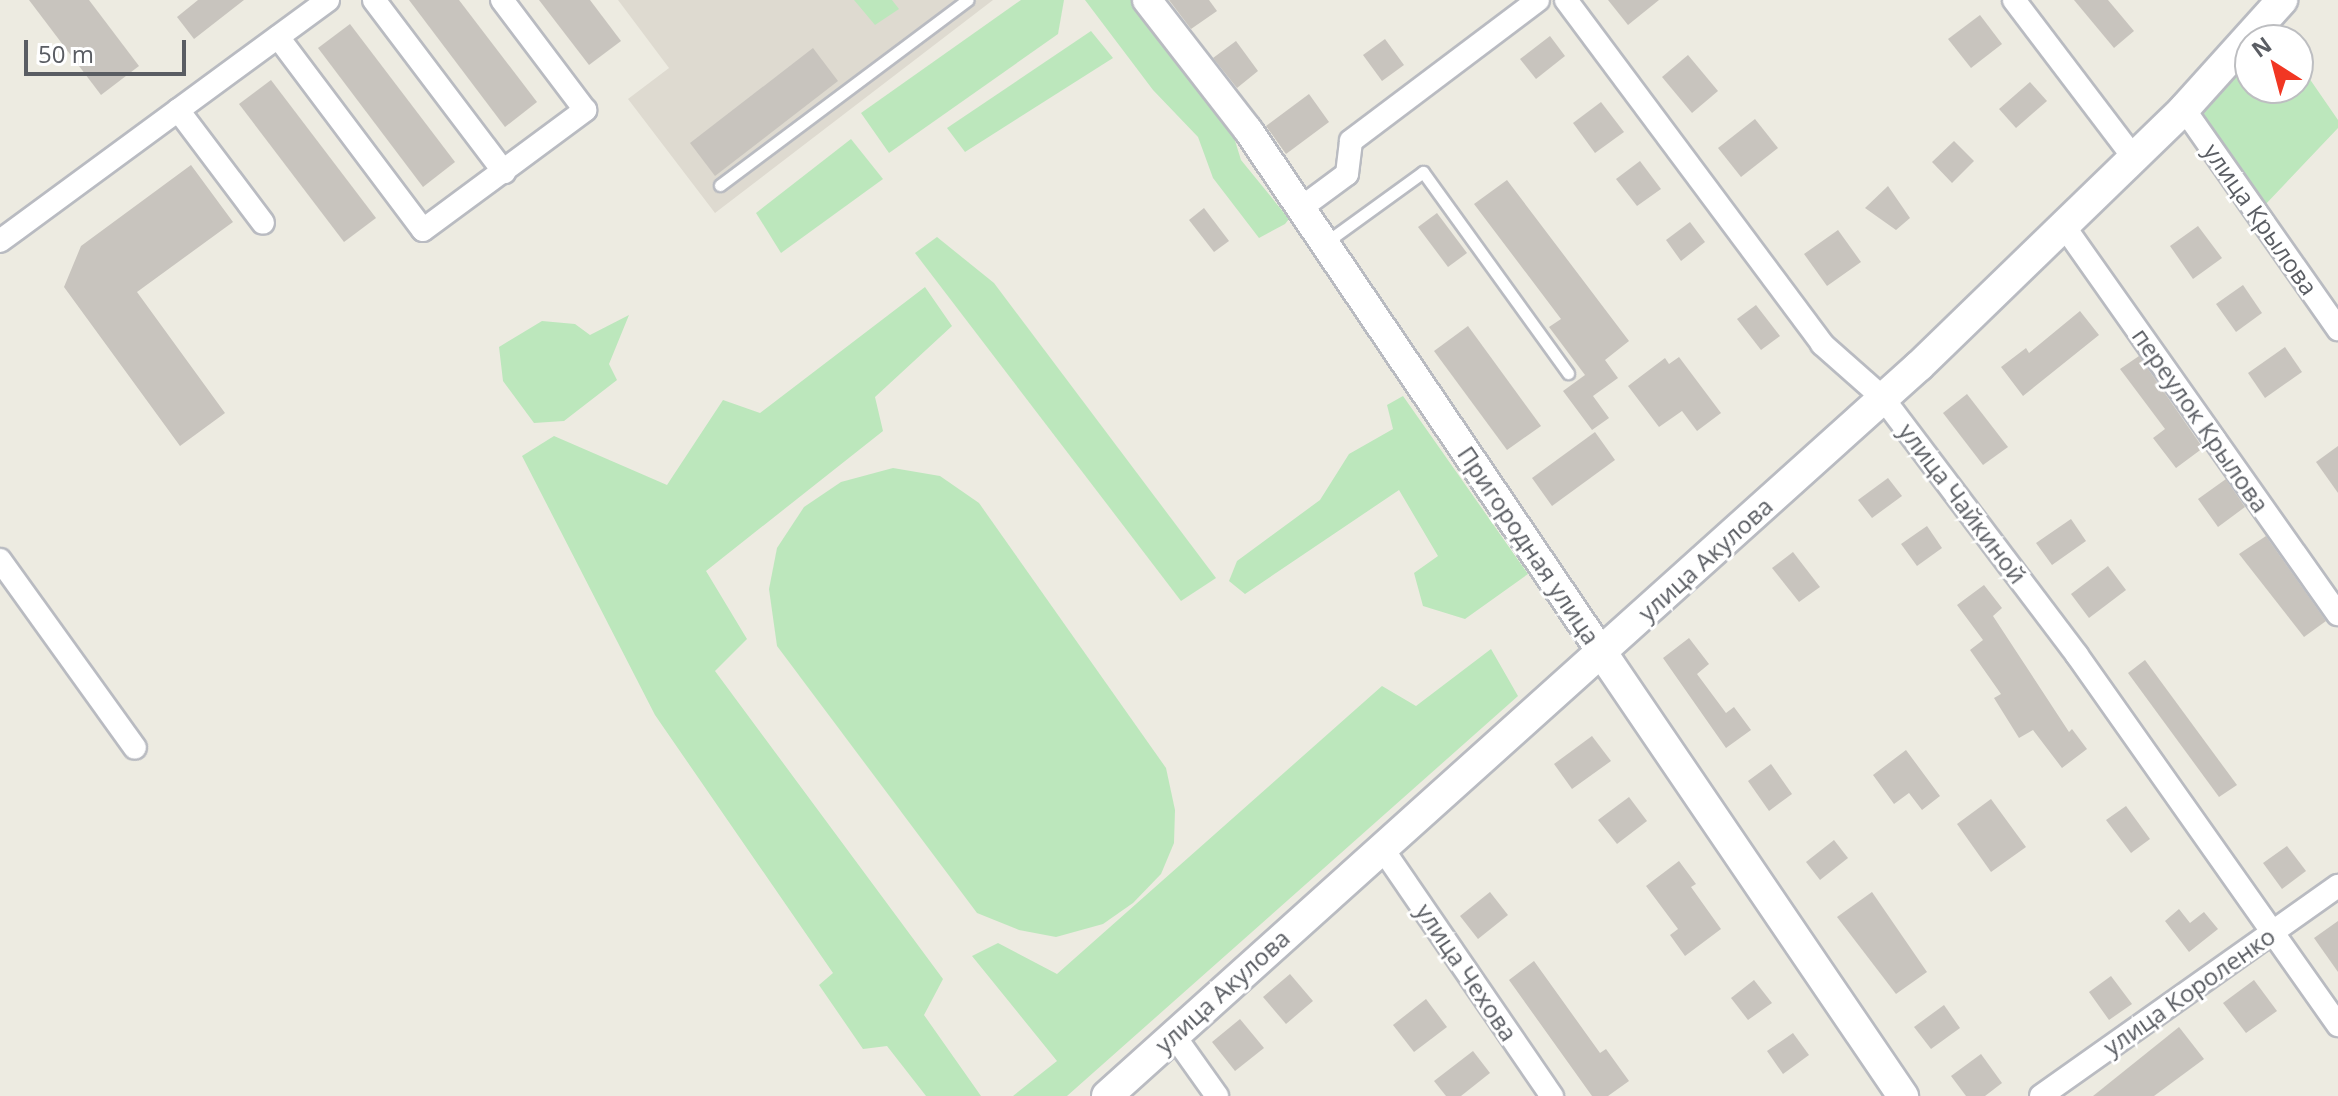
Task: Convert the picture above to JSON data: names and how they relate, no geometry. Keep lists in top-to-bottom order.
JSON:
{
  "streets": {
    "main road": ["Пригородная улица", "улица Акулова"],
    "street": [
      "улица Крылова",
      "переулок Крылова",
      "улица Чайкиной",
      "улица Чехова",
      "улица Короленко"
    ]
  },
  "crossings": [
    ["улица Крылова", "улица Акулова"],
    ["переулок Крылова", "улица Акулова"],
    ["улица Чайкиной", "улица Акулова"],
    ["улица Чайкиной", "улица Короленко"],
    ["Пригородная улица", "улица Акулова"],
    ["улица Акулова", "улица Чехова"]
  ],
  "scale_bar": "50 m",
  "north": "top left"
}
